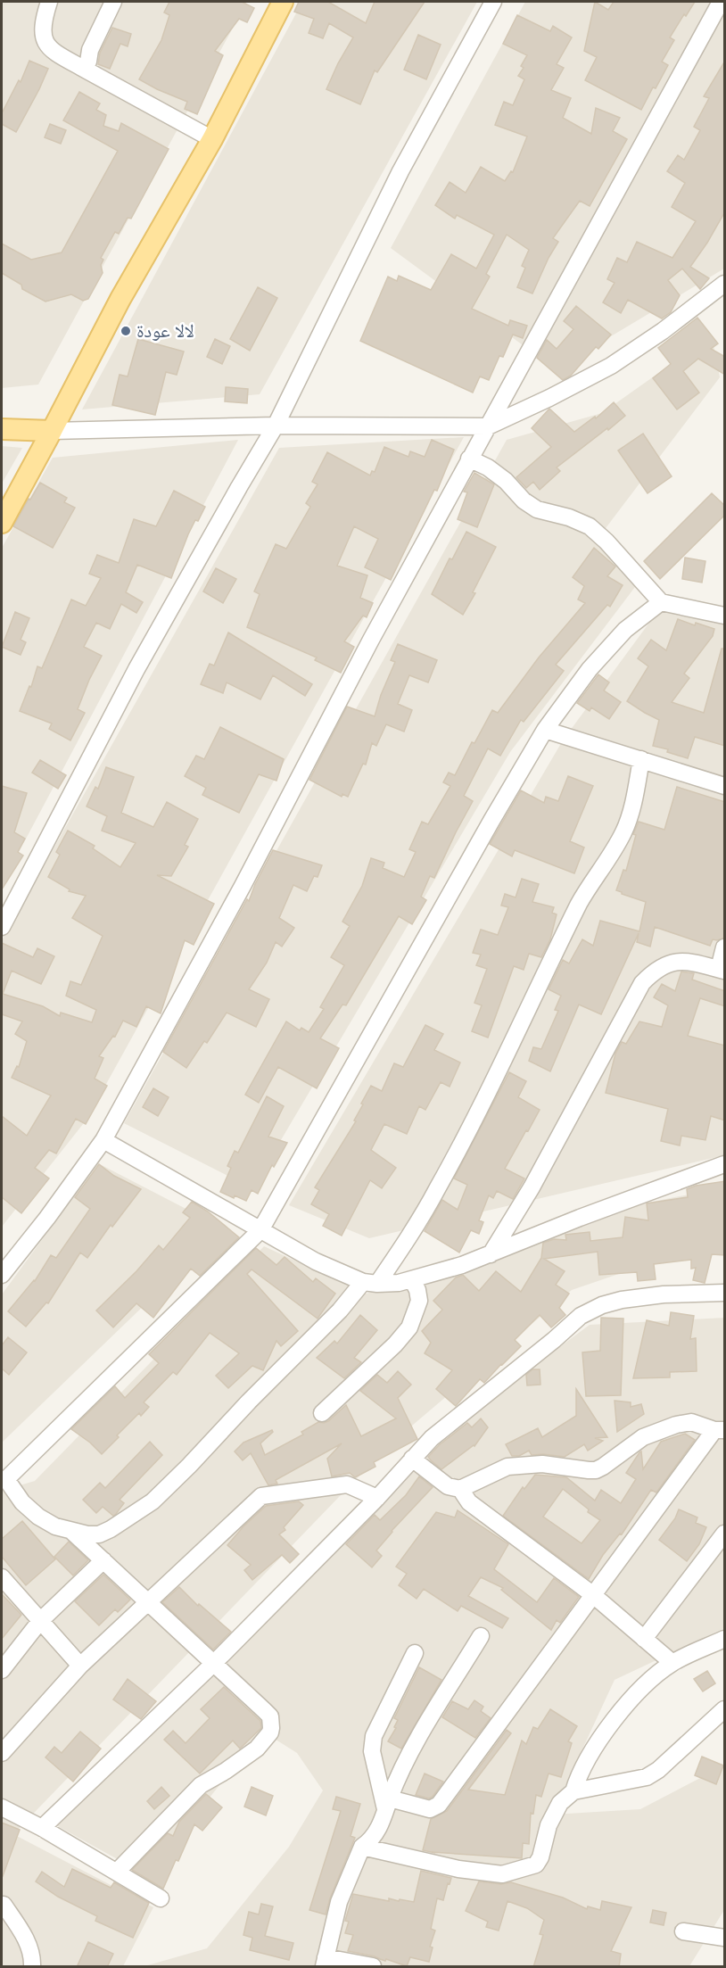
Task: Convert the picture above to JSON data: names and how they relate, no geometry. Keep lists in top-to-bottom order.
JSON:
{
  "places": ["لالا عودة"]
}
